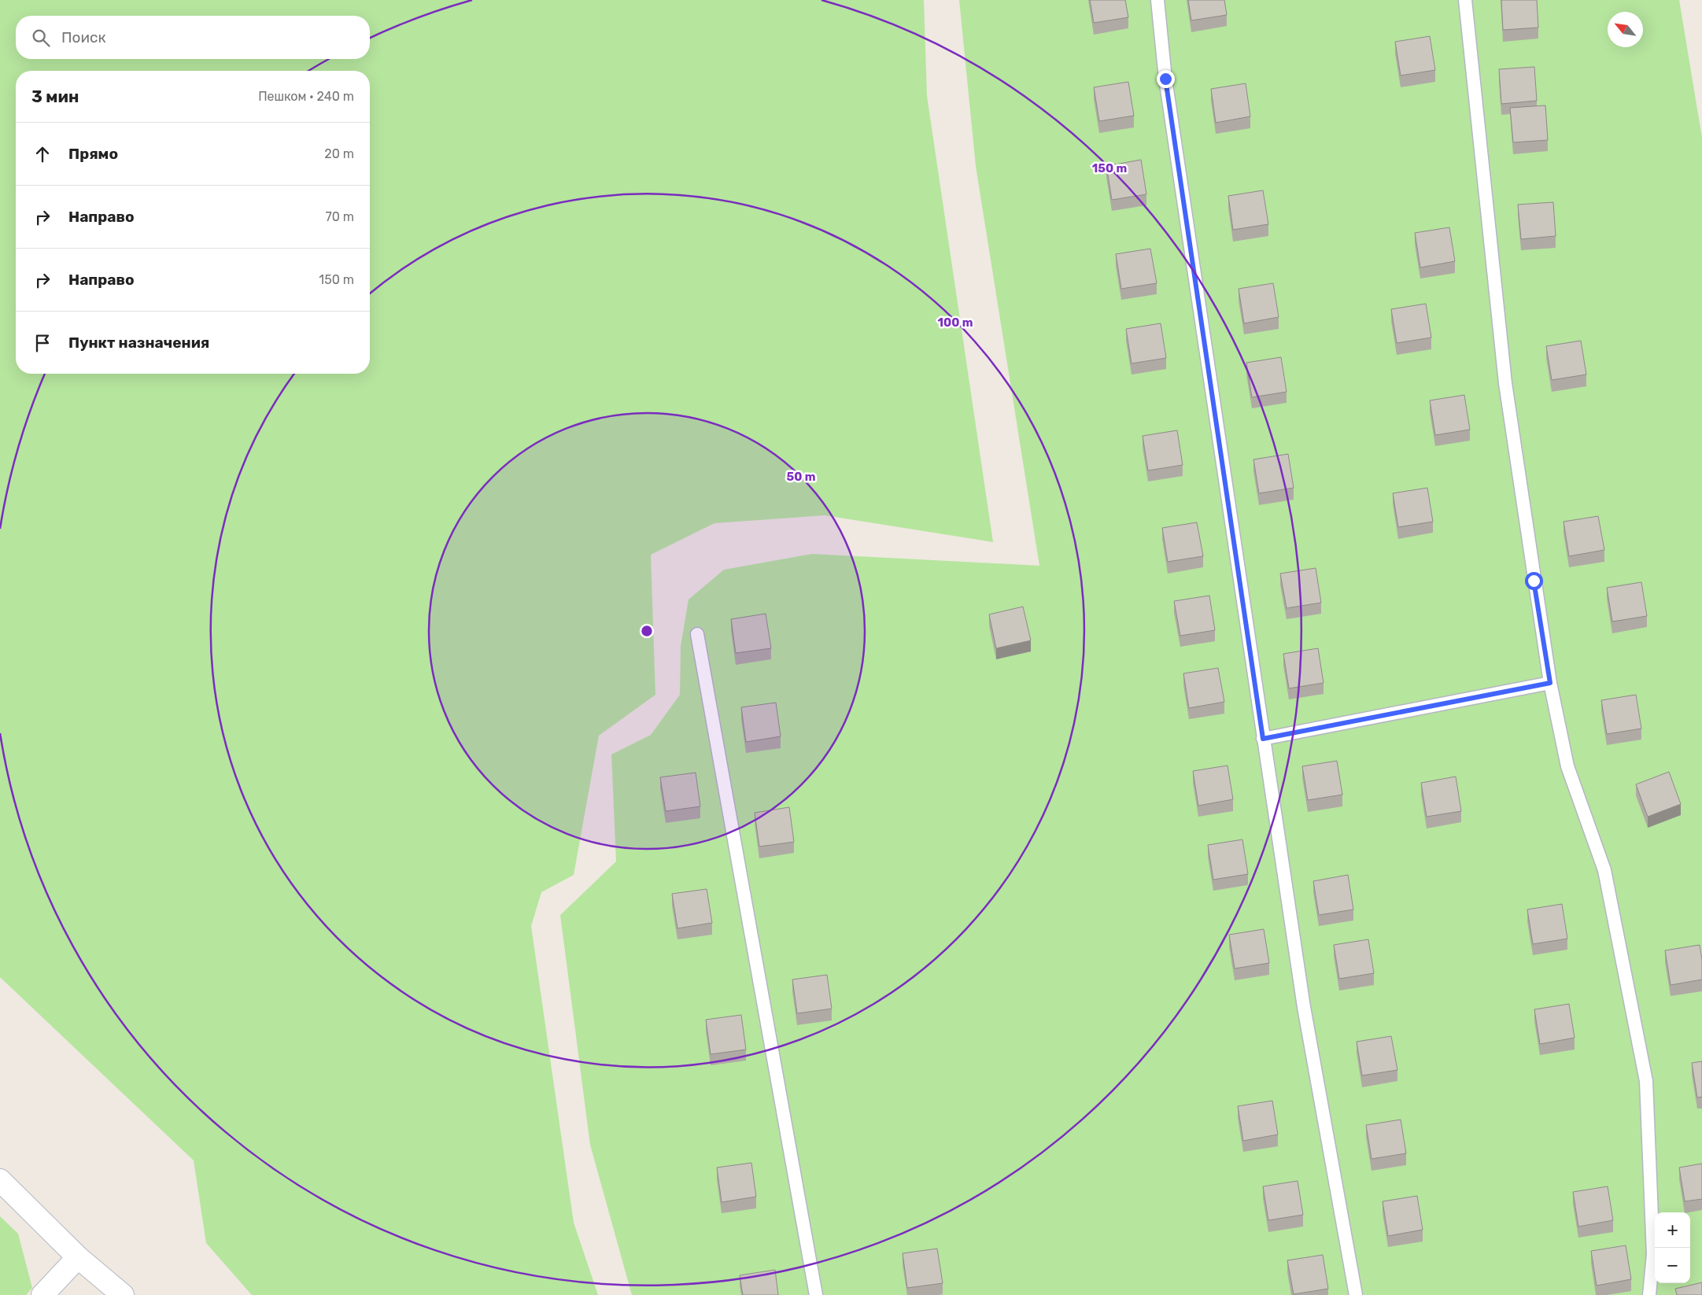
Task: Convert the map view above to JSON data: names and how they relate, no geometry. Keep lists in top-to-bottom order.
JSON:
{
  "north": "top left",
  "page": {
    "search": "Поиск",
    "heading": ["3 мин", "Пешком · 240 m"],
    "list": [
      ["Прямо", "20 m"],
      ["Направо", "70 m"],
      ["Направо", "150 m"],
      "Пункт назначения"
    ],
    "map_buttons": ["+", "−"]
  },
  "rings": ["150 m", "100 m", "50 m"]
}
